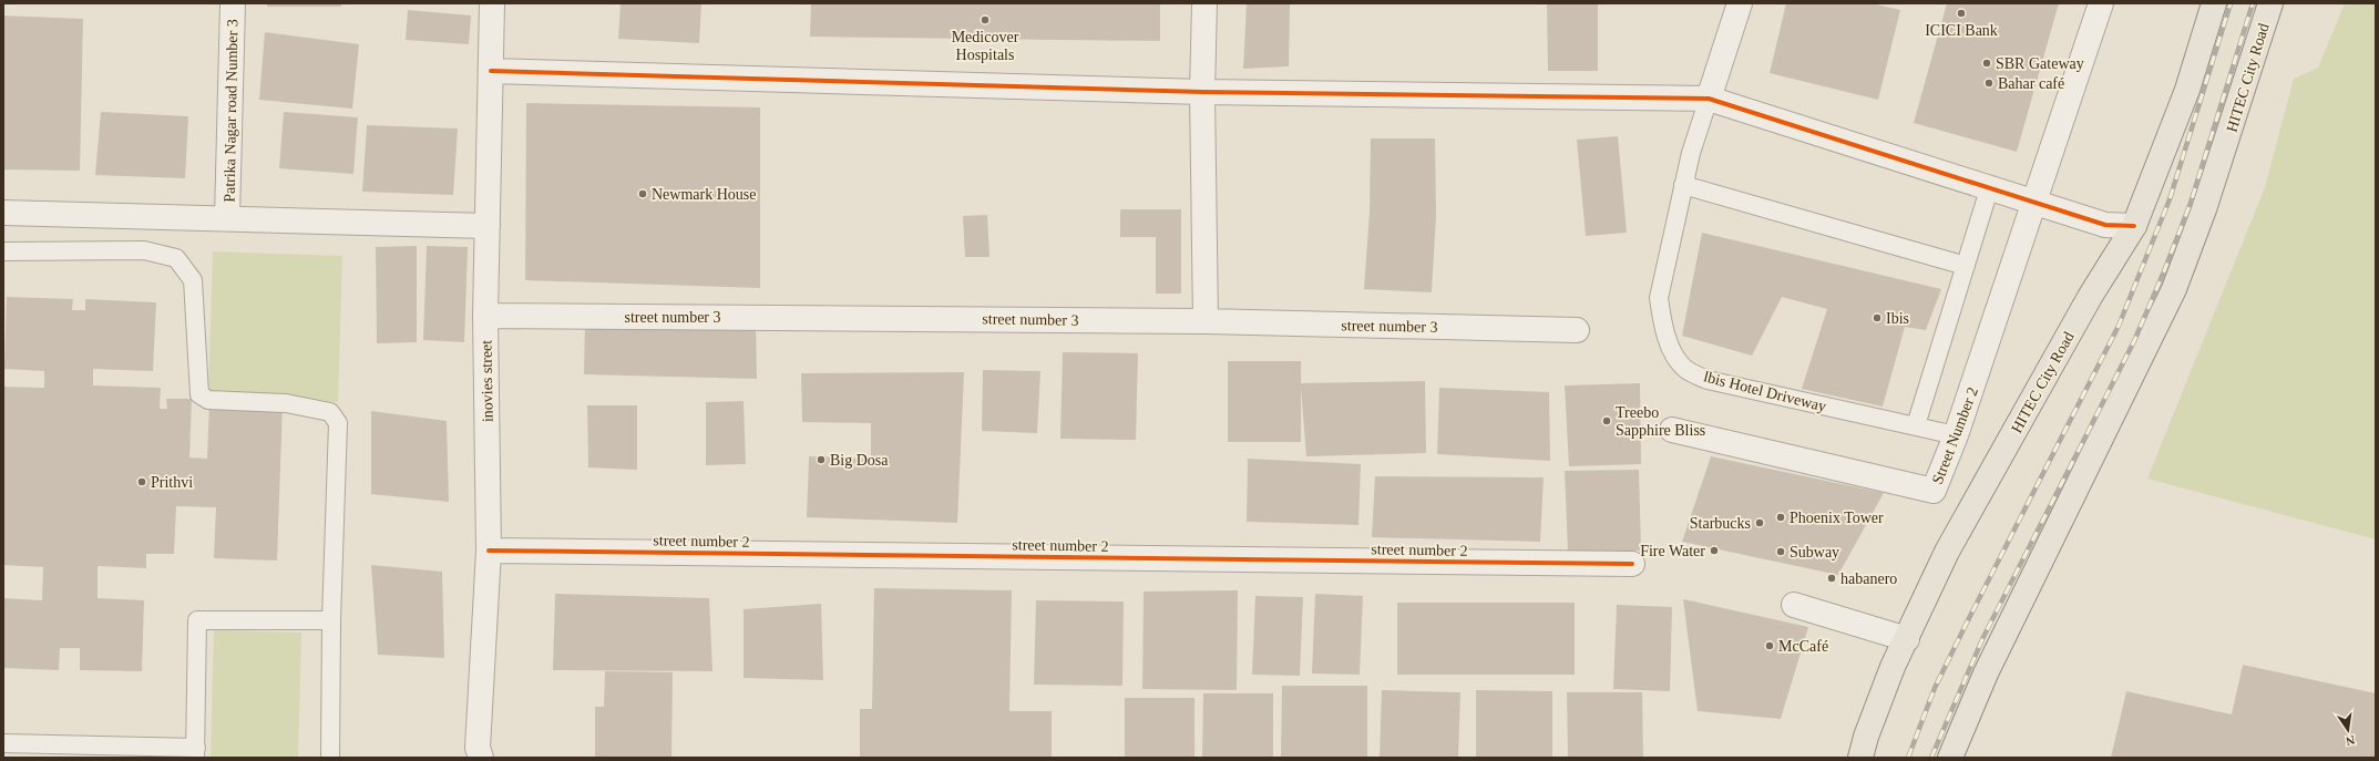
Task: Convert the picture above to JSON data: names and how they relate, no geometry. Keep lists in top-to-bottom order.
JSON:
{
  "streets": {
    "main road": ["HITEC City Road"],
    "street": [
      "Patrika Nagar road Number 3",
      "street number 3",
      "inovies street",
      "Street Number 2",
      "street number 2"
    ],
    "lane": ["lbis Hotel Driveway"]
  },
  "crossings": [
    ["street number 3", "inovies street"],
    ["inovies street", "street number 2"],
    ["lbis Hotel Driveway", "Street Number 2"]
  ],
  "places": [
    "ICICI Bank",
    "Medicover Hospitals",
    "SBR Gateway",
    "Bahar café",
    "Newmark House",
    "Ibis",
    "Treebo Sapphire Bliss",
    "Big Dosa",
    "Prithvi",
    "Phoenix Tower",
    "Starbucks",
    "Fire Water",
    "Subway",
    "habanero",
    "McCafé"
  ],
  "north": "bottom"
}
